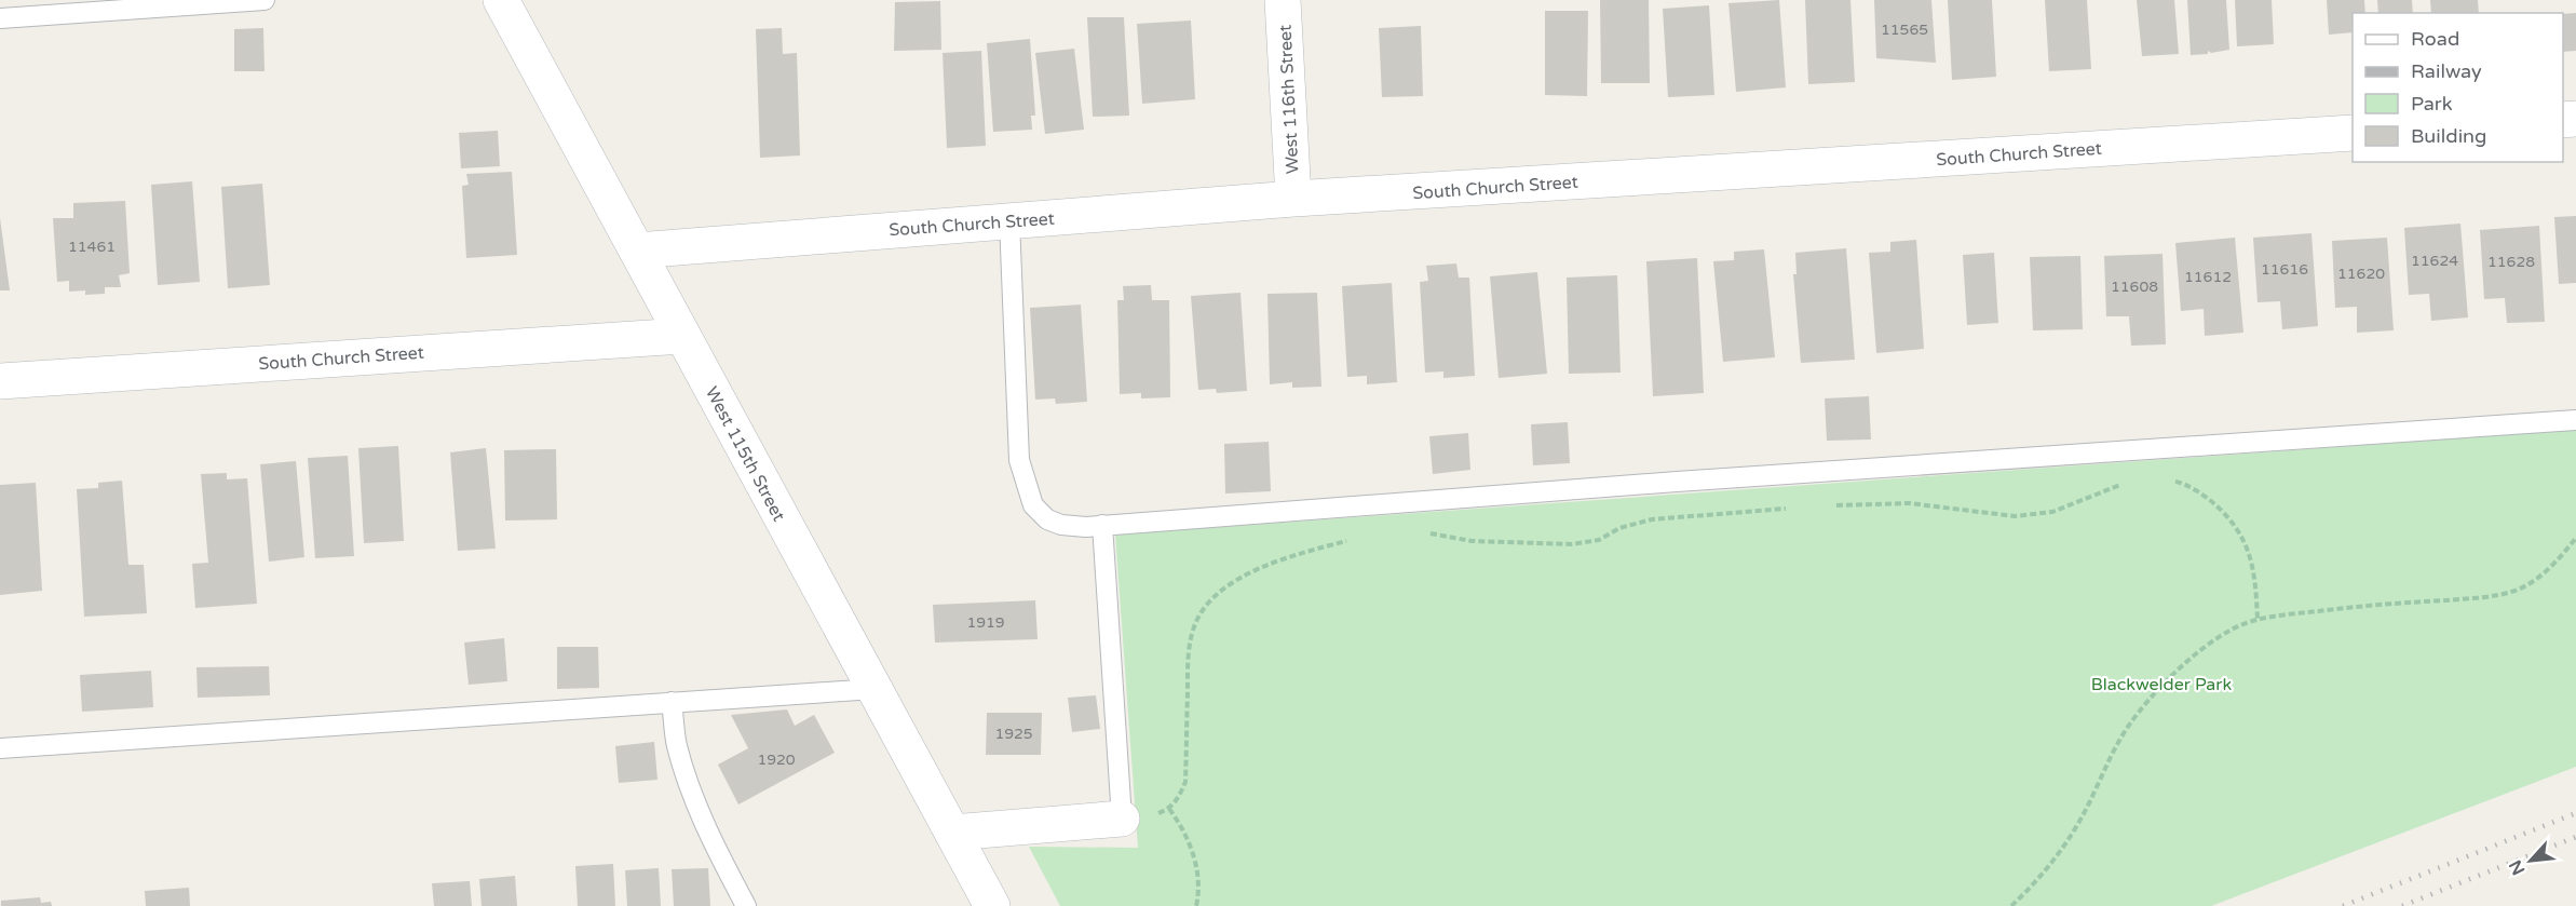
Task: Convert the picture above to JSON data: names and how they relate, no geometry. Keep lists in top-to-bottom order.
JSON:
{
  "streets": {
    "street": ["West 116th Street", "South Church Street", "West 115th Street"]
  },
  "crossings": [
    ["West 116th Street", "South Church Street"],
    ["South Church Street", "West 115th Street"]
  ],
  "parks": ["Blackwelder Park"],
  "house_numbers": [
    "11565",
    "11461",
    "11624",
    "11628",
    "11616",
    "11620",
    "11612",
    "11608",
    "1919",
    "1925",
    "1920"
  ],
  "legend": [
    "Road",
    "Railway",
    "Park",
    "Building"
  ],
  "north": "bottom left"
}
